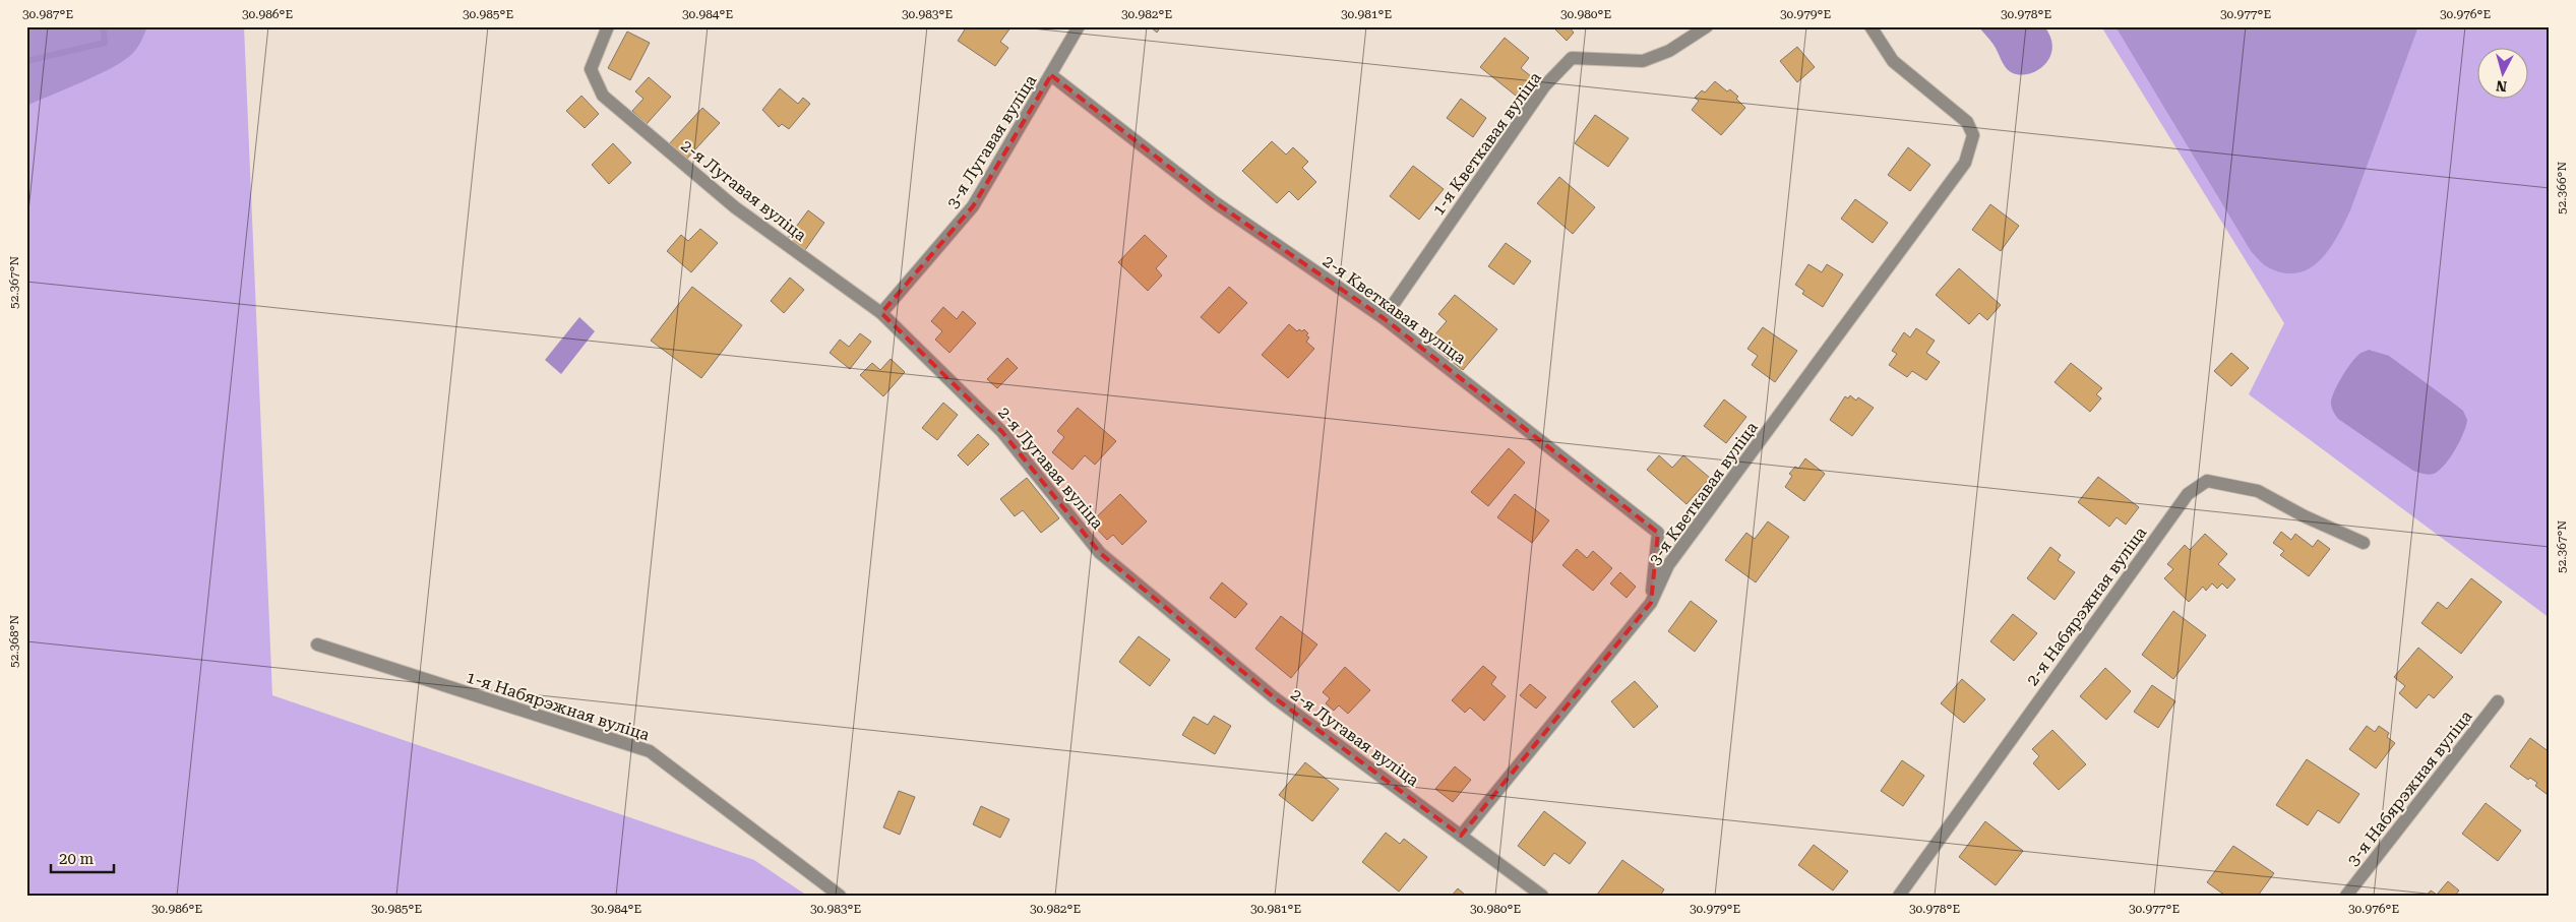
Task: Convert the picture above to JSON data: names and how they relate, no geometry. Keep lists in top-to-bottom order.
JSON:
{
  "streets": {
    "street": [
      "3-я Лугавая вуліца",
      "1-я Кветкавая вуліца",
      "2-я Лугавая вуліца",
      "2-я Кветкавая вуліца",
      "3-я Кветкавая вуліца",
      "2-я Набярэжная вуліца",
      "1-я Набярэжная вуліца",
      "3-я Набярэжная вуліца"
    ]
  },
  "crossings": [
    ["3-я Лугавая вуліца", "2-я Лугавая вуліца"],
    ["3-я Лугавая вуліца", "2-я Кветкавая вуліца"],
    ["1-я Кветкавая вуліца", "2-я Кветкавая вуліца"],
    ["2-я Лугавая вуліца", "3-я Кветкавая вуліца"],
    ["2-я Кветкавая вуліца", "3-я Кветкавая вуліца"]
  ],
  "scale_bar": "20 m",
  "north": "bottom",
  "coordinates": [
    "30.987°E",
    "30.986°E",
    "30.985°E",
    "30.984°E",
    "30.983°E",
    "30.982°E",
    "30.981°E",
    "30.980°E",
    "30.979°E",
    "30.978°E",
    "30.977°E",
    "30.976°E",
    "52.366°N",
    "52.367°N",
    "52.368°N"
  ]
}
